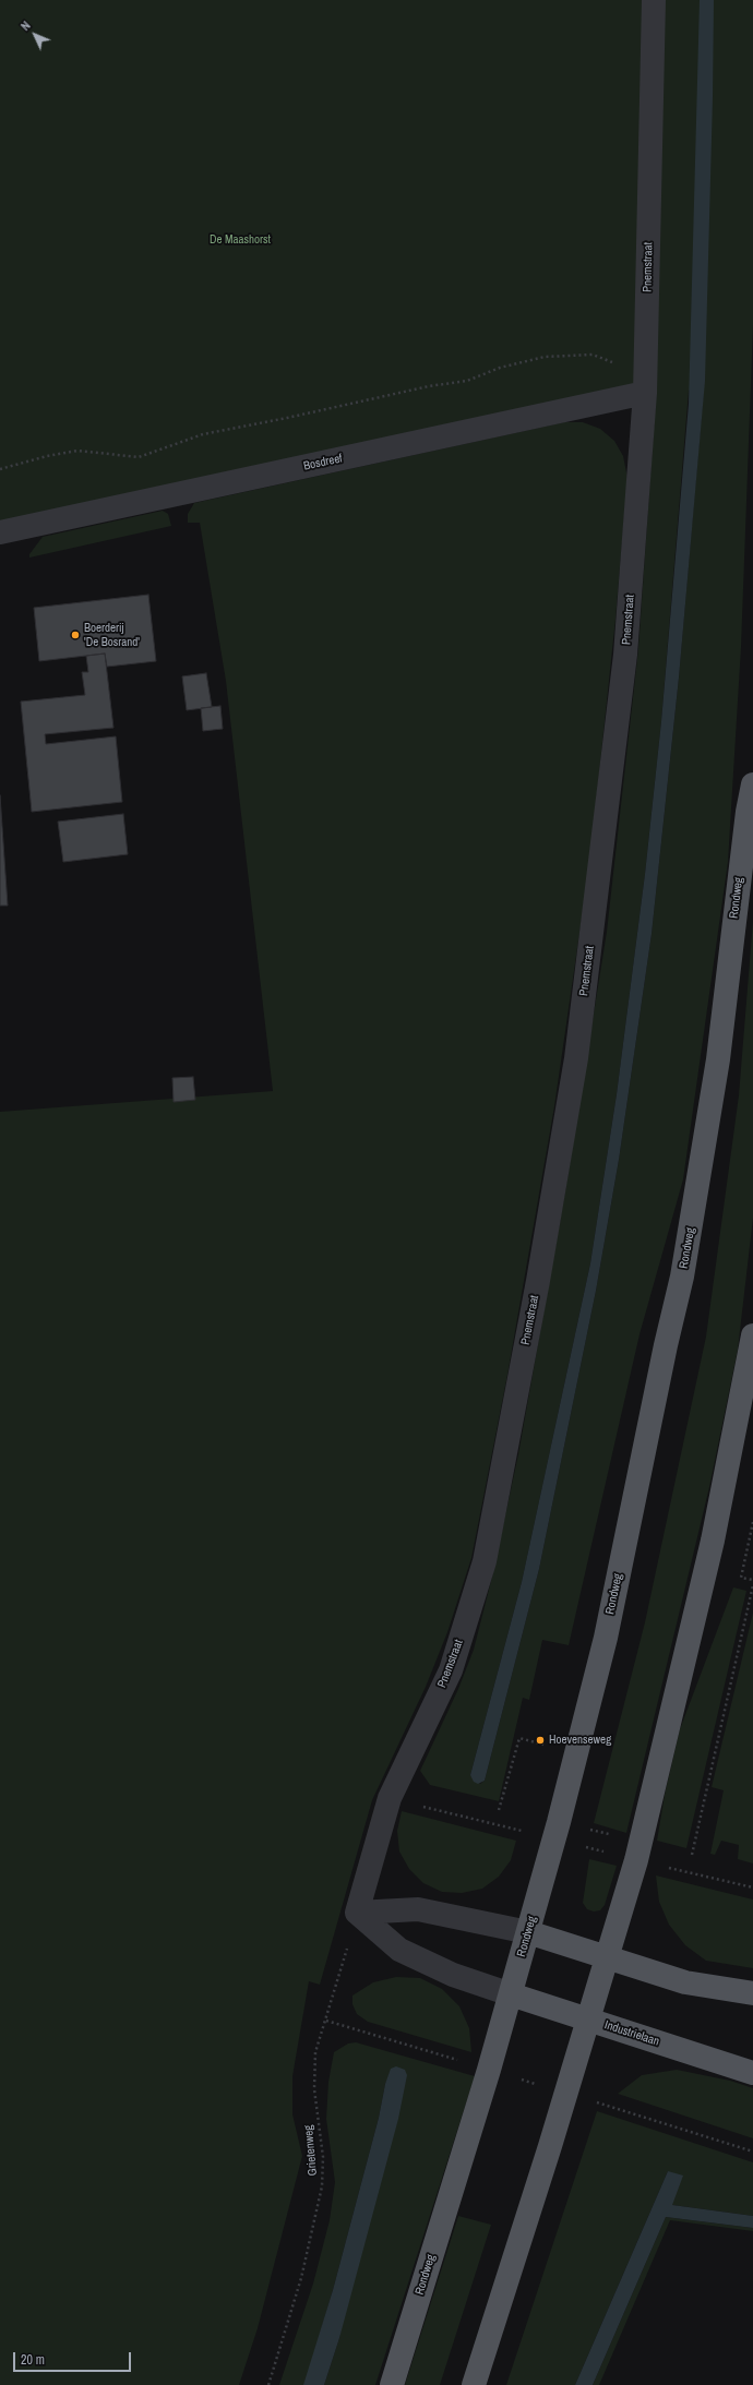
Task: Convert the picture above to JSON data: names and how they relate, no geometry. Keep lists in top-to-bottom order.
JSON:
{
  "streets": {
    "main road": ["Rondweg", "Industrielaan"],
    "street": ["Pnemstraat", "Bosdreef"],
    "path": ["Grietenweg"]
  },
  "crossings": [
    ["Pnemstraat", "Bosdreef"],
    ["Pnemstraat", "Grietenweg"],
    ["Rondweg", "Industrielaan"]
  ],
  "parks": ["De Maashorst"],
  "places": ["Boerderij 'De Bosrand'", "Hoevenseweg"],
  "scale_bar": "20 m",
  "north": "top left"
}
